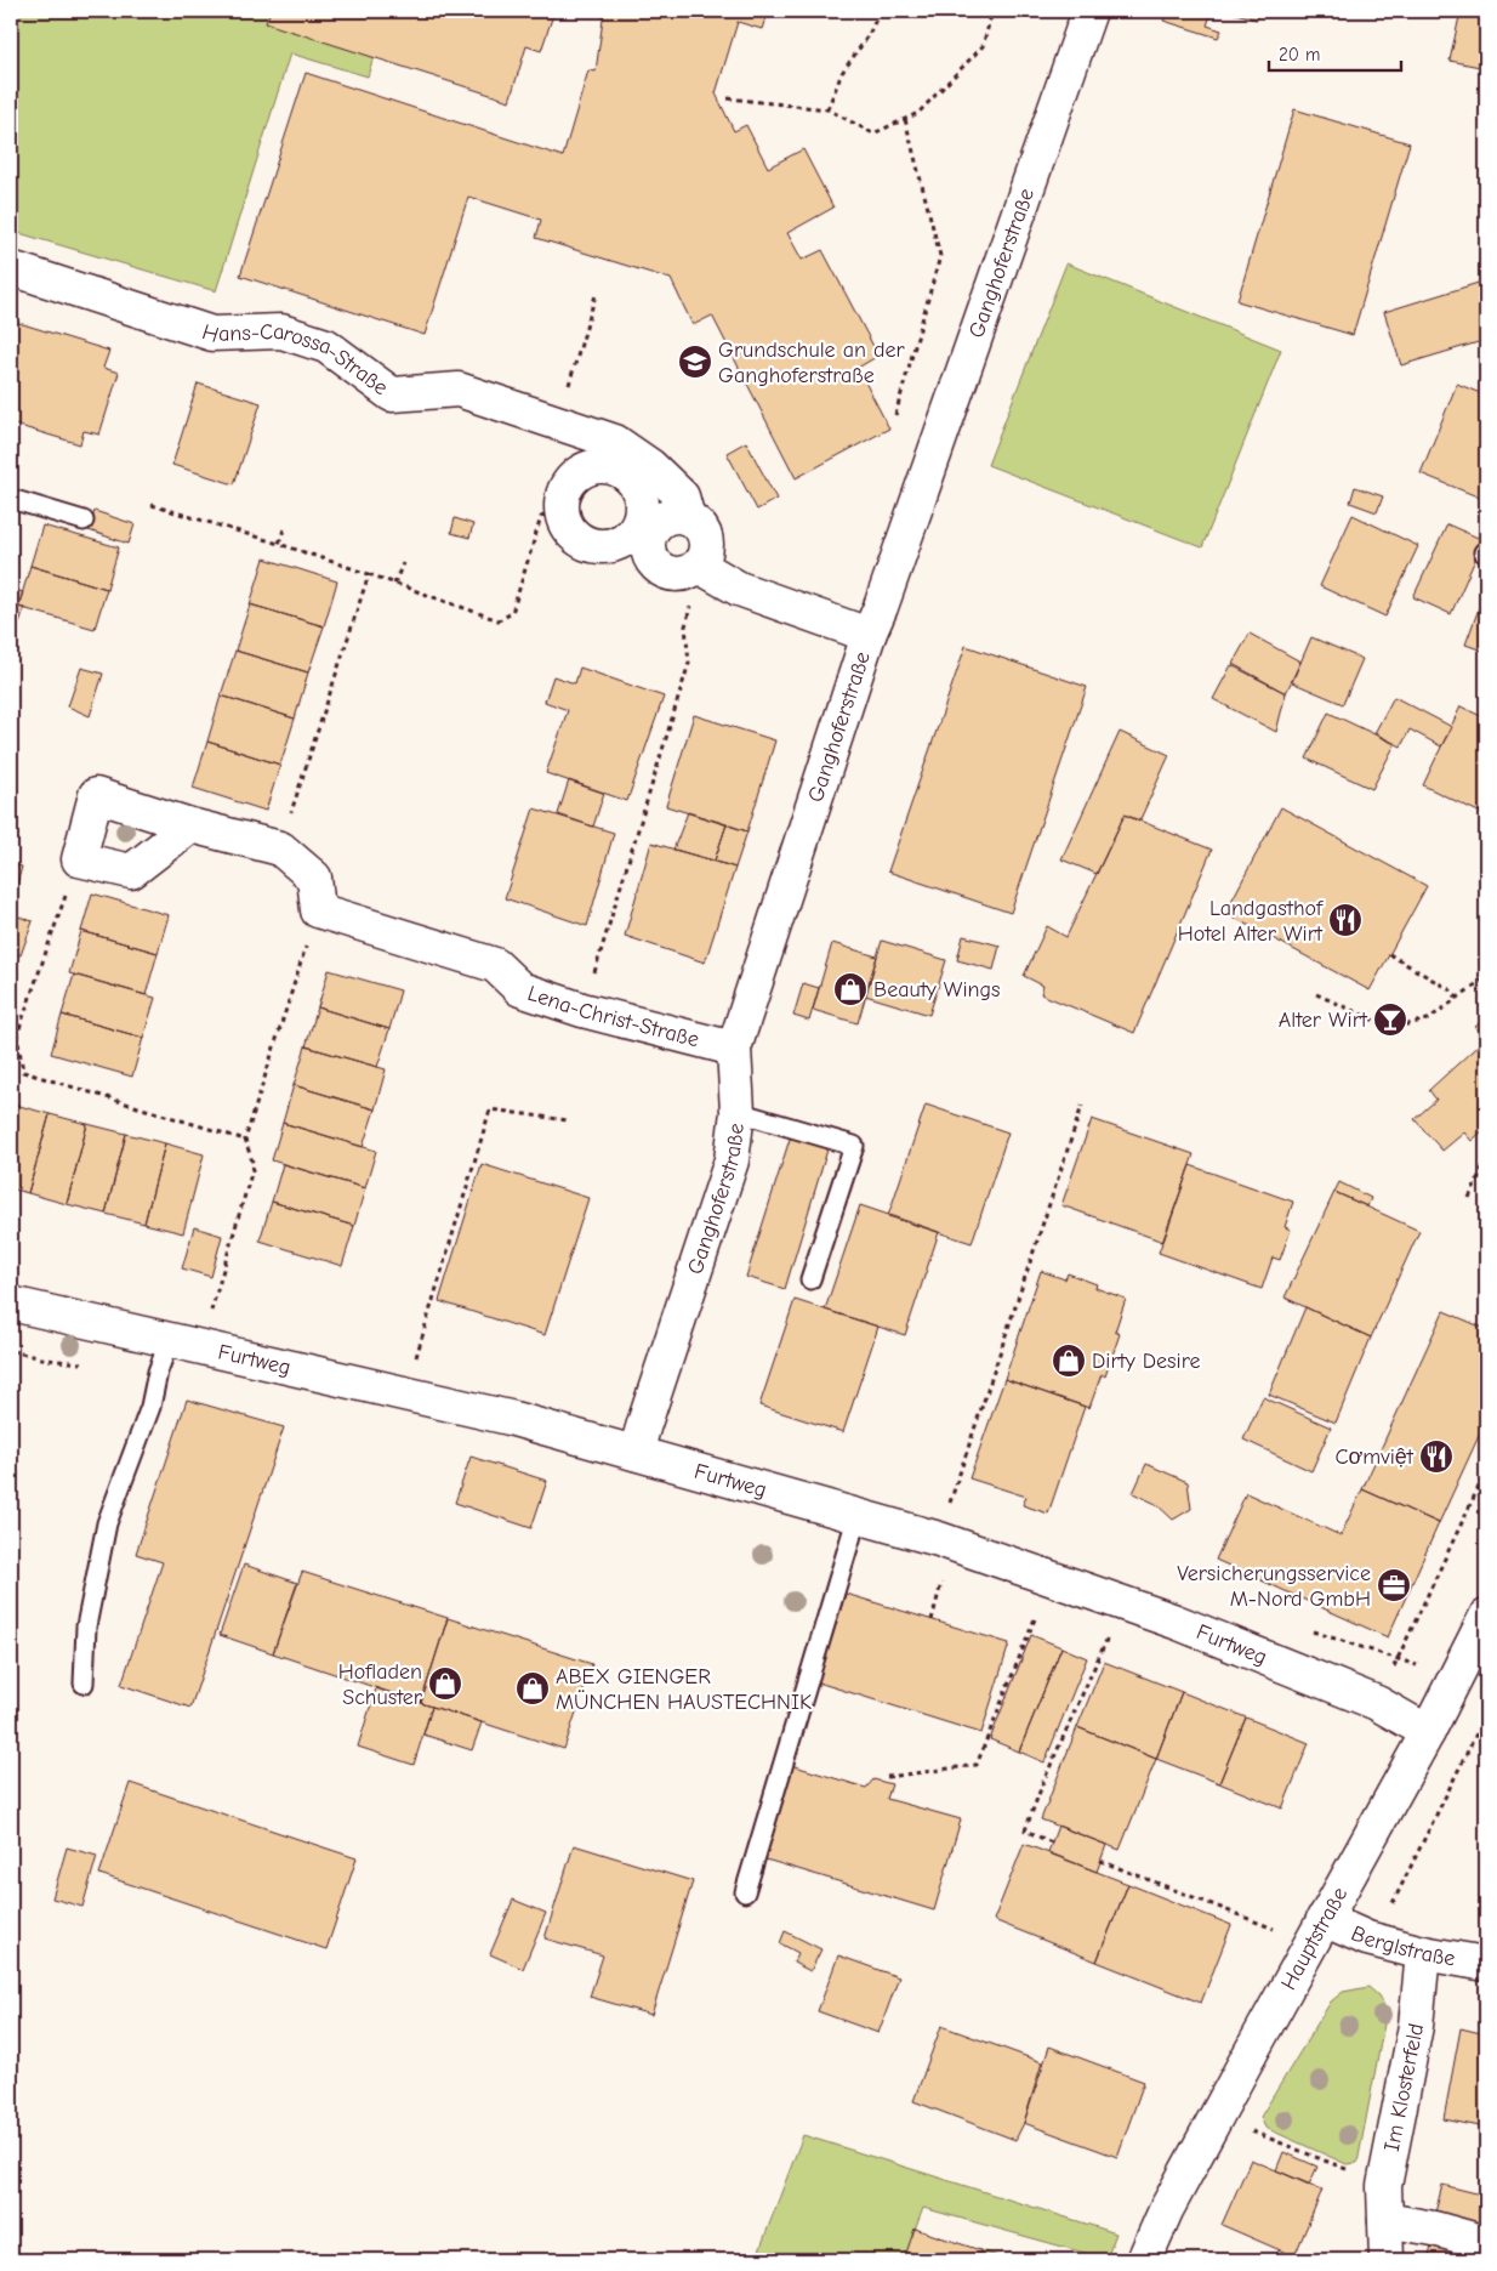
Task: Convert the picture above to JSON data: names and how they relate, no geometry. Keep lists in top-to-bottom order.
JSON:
{
  "streets": {
    "street": [
      "Ganghoferstraße",
      "Hans-Carossa-Straße",
      "Lena-Christ-Straße",
      "Furtweg",
      "Hauptstraße",
      "Berglstraße",
      "Im Klosterfeld"
    ]
  },
  "crossings": [
    ["Ganghoferstraße", "Hans-Carossa-Straße"],
    ["Ganghoferstraße", "Lena-Christ-Straße"],
    ["Ganghoferstraße", "Furtweg"],
    ["Furtweg", "Hauptstraße"],
    ["Hauptstraße", "Berglstraße"],
    ["Berglstraße", "Im Klosterfeld"]
  ],
  "places": {
    "school or university": ["Grundschule an der Ganghoferstraße"],
    "restaurant": ["Landgasthof Hotel Alter Wirt", "Cơmviệt"],
    "shop": [
      "Beauty Wings",
      "Dirty Desire",
      "Hofladen Schuster",
      "ABEX GIENGER MÜNCHEN HAUSTECHNIK"
    ],
    "bar": ["Alter Wirt"],
    "office": ["Versicherungsservice M-Nord GmbH"]
  },
  "scale_bar": "20 m"
}
